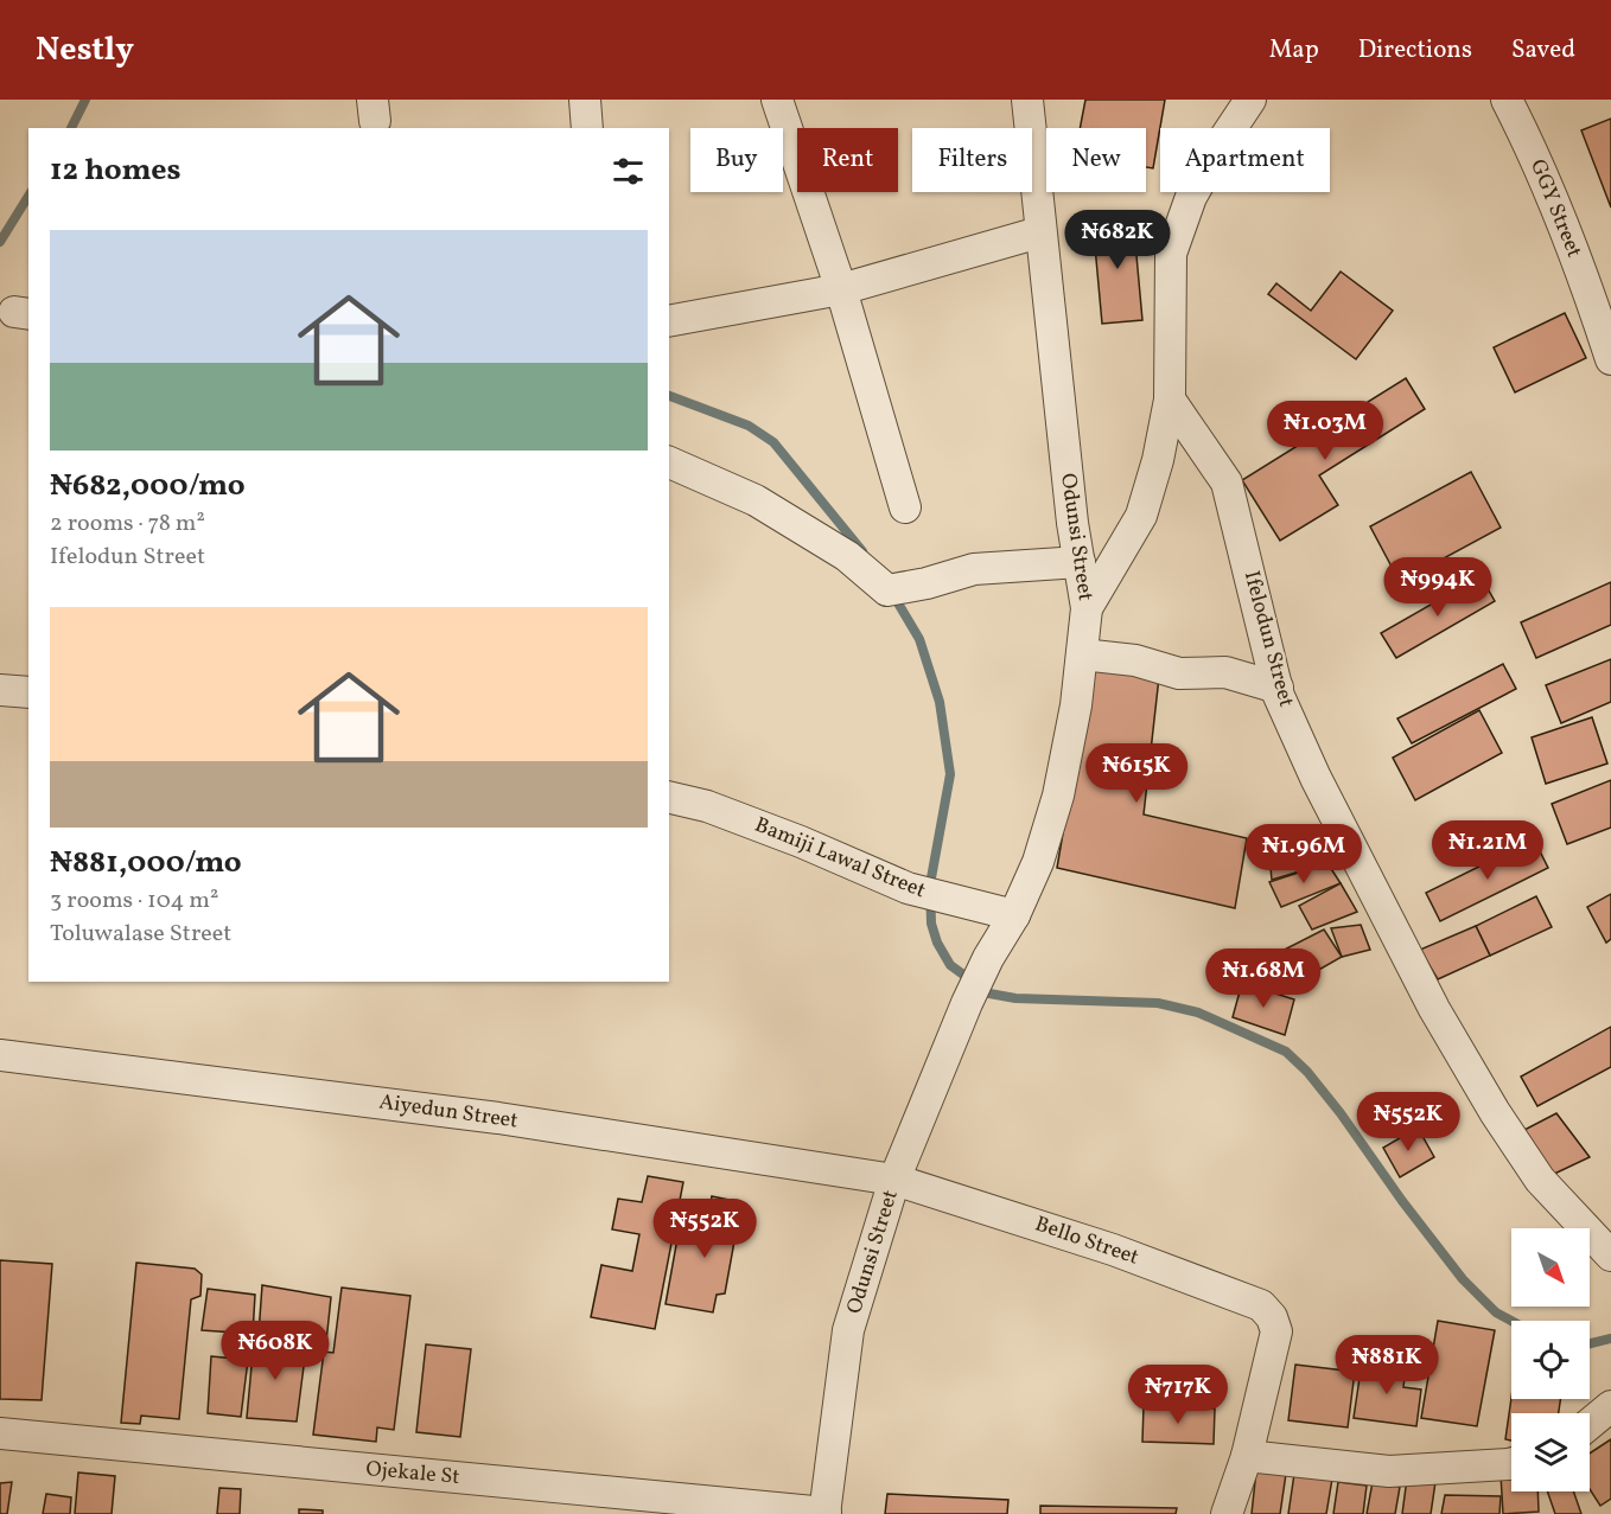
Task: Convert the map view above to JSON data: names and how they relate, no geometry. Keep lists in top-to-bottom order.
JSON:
{
  "streets": {
    "street": [
      "GGY Street",
      "Odunsi Street",
      "Ifelodun Street",
      "Bamiji Lawal Street",
      "Aiyedun Street",
      "Bello Street",
      "Ojekale St"
    ]
  },
  "crossings": [
    ["Odunsi Street", "Bamiji Lawal Street"],
    ["Odunsi Street", "Aiyedun Street"],
    ["Odunsi Street", "Bello Street"],
    ["Odunsi Street", "Ojekale St"],
    ["Aiyedun Street", "Bello Street"]
  ],
  "north": "bottom right",
  "page": {
    "header": "Nestly",
    "nav": ["Map", "Directions", "Saved"],
    "chip": [
      "Buy",
      "Rent",
      "Filters",
      "New",
      "Apartment"
    ],
    "heading": "12 homes",
    "price": [
      "₦682K",
      "₦1.03M",
      "₦994K",
      "₦615K",
      "₦1.21M",
      "₦1.96M",
      "₦1.68M",
      "₦552K",
      "₦552K",
      "₦608K",
      "₦881K",
      "₦717K"
    ],
    "list": [
      {
        "name": "₦682,000/mo",
        "note": "2 rooms · 78 m² · Ifelodun Street"
      },
      {
        "name": "₦881,000/mo",
        "note": "3 rooms · 104 m² · Toluwalase Street"
      }
    ]
  }
}
